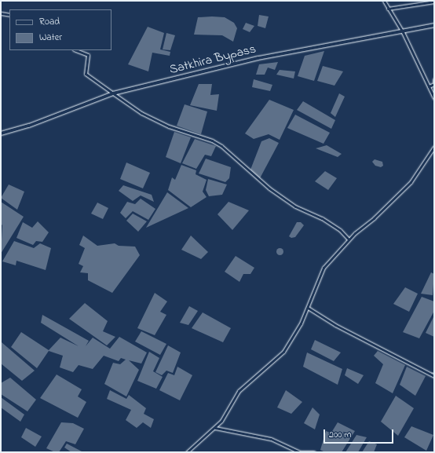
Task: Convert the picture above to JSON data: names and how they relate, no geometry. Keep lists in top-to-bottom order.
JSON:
{
  "streets": {
    "highway": ["Satkhira Bypass"]
  },
  "legend": ["Road", "Water"],
  "scale_bar": "200 m"
}
